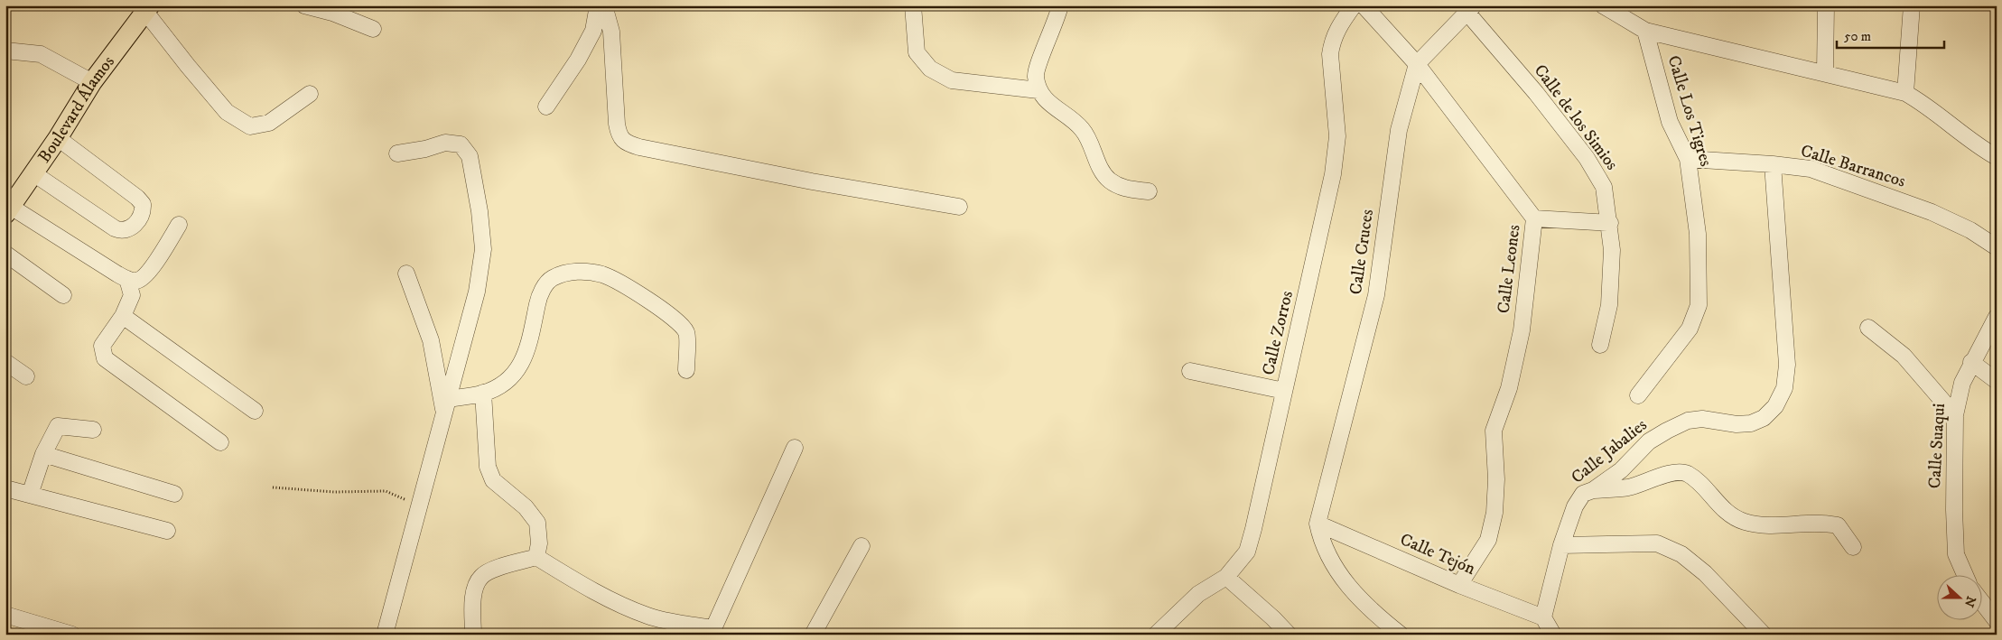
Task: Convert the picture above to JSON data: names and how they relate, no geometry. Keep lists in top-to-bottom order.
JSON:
{
  "streets": {
    "main road": ["Boulevard Álamos"],
    "street": [
      "Calle Los Tigres",
      "Calle de los Simios",
      "Calle Barrancos",
      "Calle Cruces",
      "Calle Leones",
      "Calle Zorros",
      "Calle Suaqui",
      "Calle Jabalies",
      "Calle Tejón"
    ]
  },
  "crossings": [
    ["Calle Los Tigres", "Calle Barrancos"],
    ["Calle de los Simios", "Calle Cruces"],
    ["Calle Barrancos", "Calle Jabalies"],
    ["Calle Cruces", "Calle Leones"],
    ["Calle Cruces", "Calle Tejón"],
    ["Calle Leones", "Calle Tejón"],
    ["Calle Jabalies", "Calle Tejón"]
  ],
  "scale_bar": "50 m",
  "north": "right"
}
